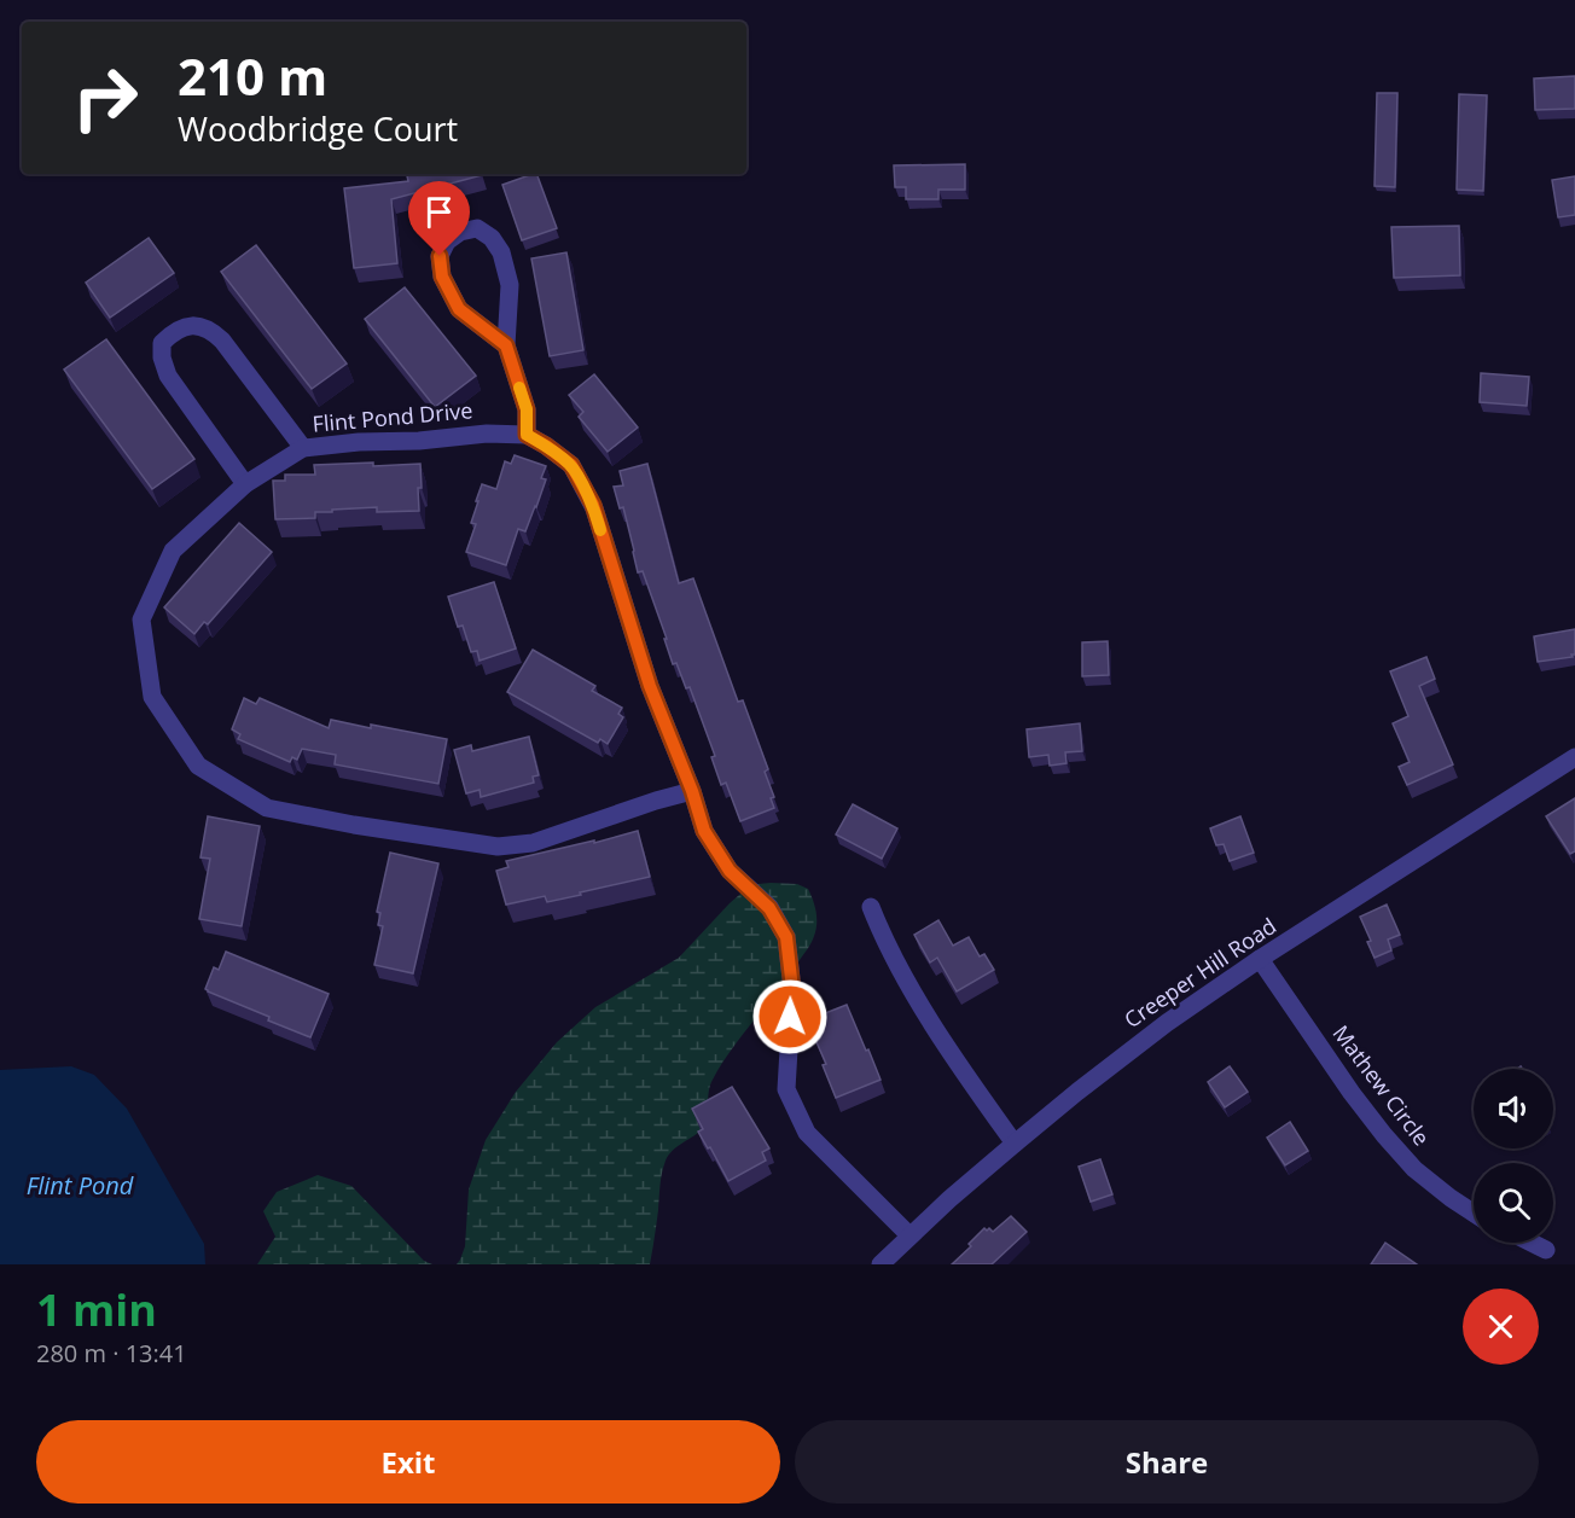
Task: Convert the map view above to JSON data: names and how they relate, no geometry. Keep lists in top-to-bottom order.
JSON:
{
  "streets": {
    "street": ["Flint Pond Drive", "Creeper Hill Road", "Mathew Circle"]
  },
  "crossings": [
    ["Creeper Hill Road", "Mathew Circle"]
  ],
  "water": ["Flint Pond"],
  "page": {
    "turn": ["210 m", "Woodbridge Court"],
    "heading": ["1 min", "280 m · 13:41"],
    "buttons": ["Exit", "Share"]
  }
}
